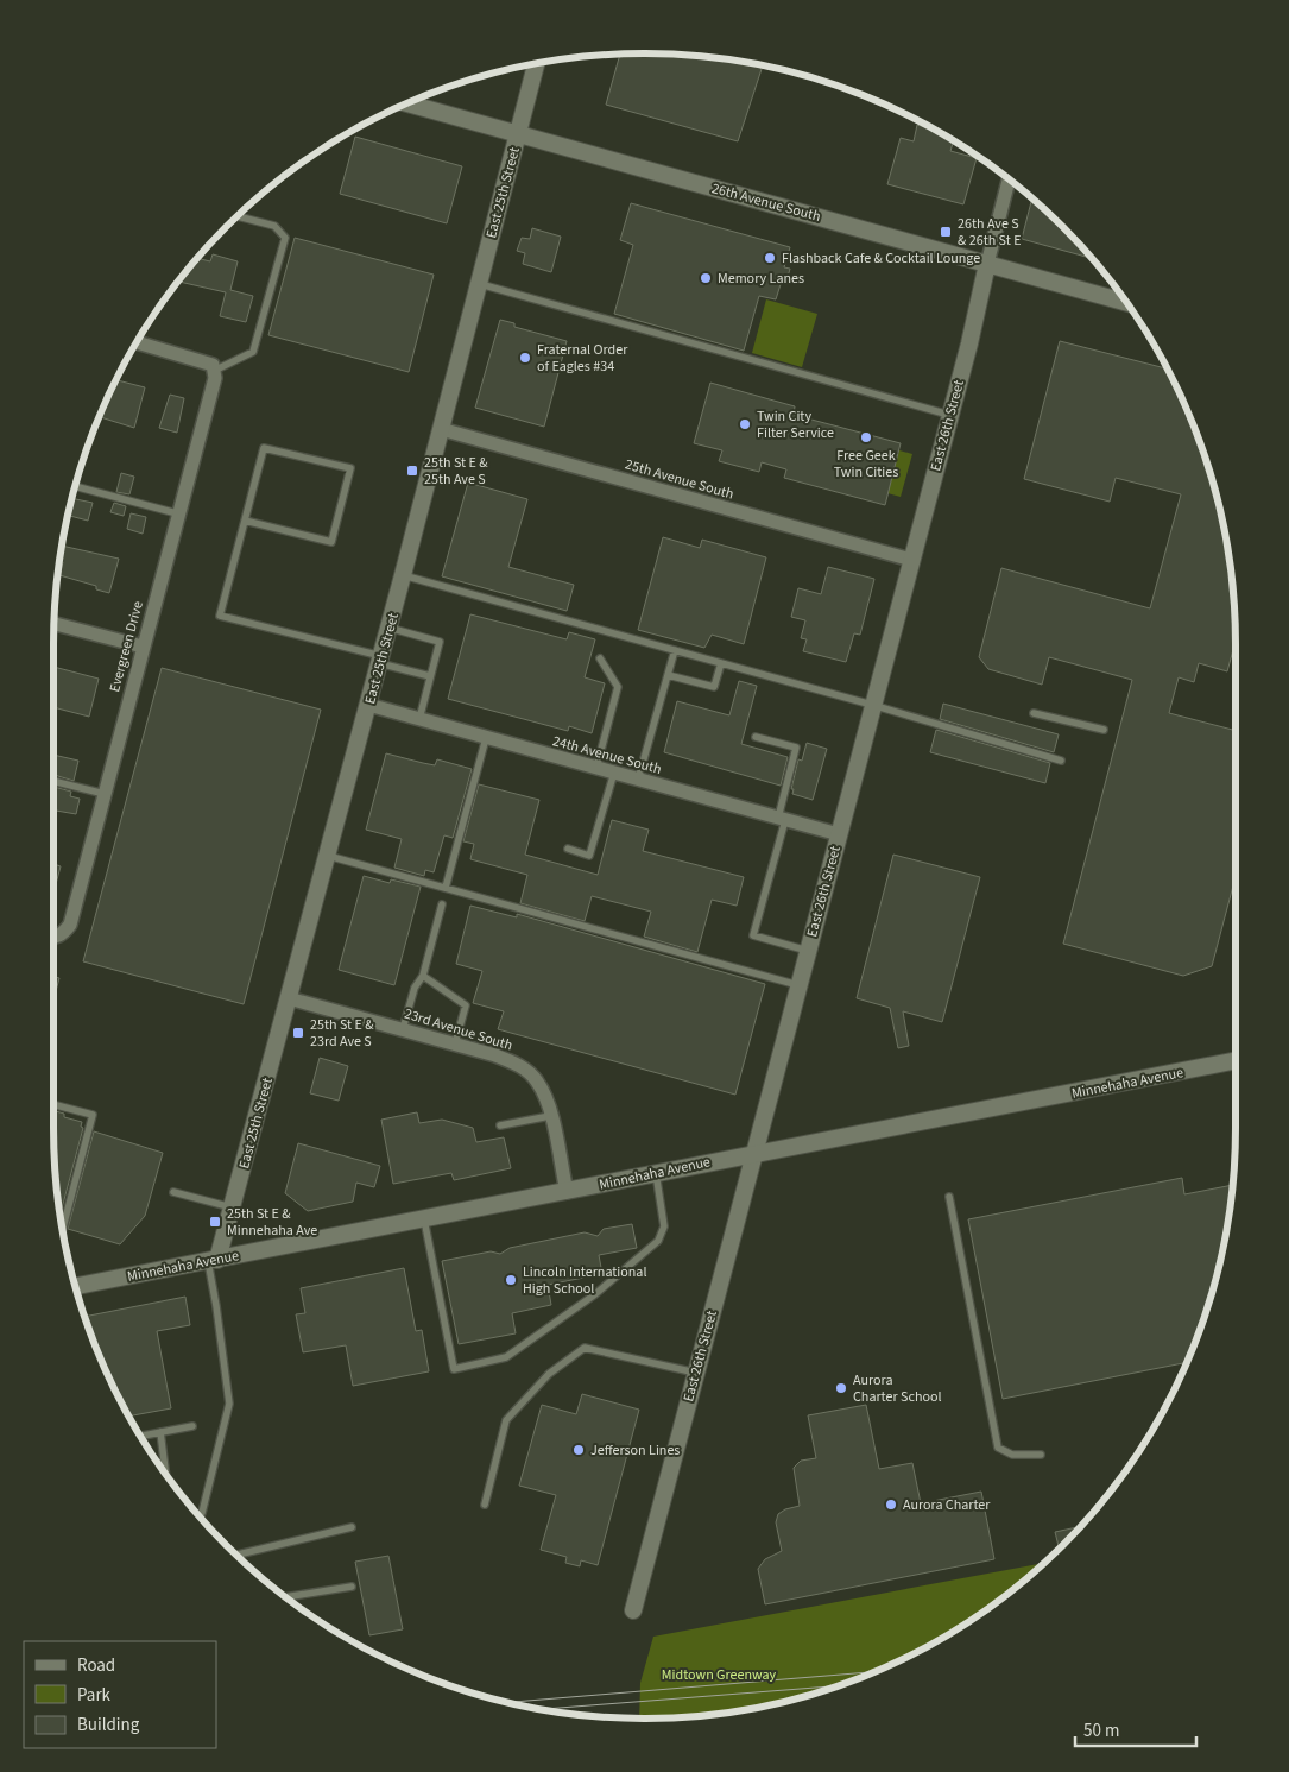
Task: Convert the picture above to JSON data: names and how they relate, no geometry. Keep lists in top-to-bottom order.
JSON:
{
  "streets": {
    "street": [
      "East 25th Street",
      "26th Avenue South",
      "East 26th Street",
      "25th Avenue South",
      "Evergreen Drive",
      "24th Avenue South",
      "23rd Avenue South",
      "Minnehaha Avenue"
    ]
  },
  "crossings": [
    ["East 25th Street", "26th Avenue South"],
    ["East 25th Street", "25th Avenue South"],
    ["East 25th Street", "24th Avenue South"],
    ["East 25th Street", "23rd Avenue South"],
    ["East 25th Street", "Minnehaha Avenue"],
    ["26th Avenue South", "East 26th Street"],
    ["East 26th Street", "25th Avenue South"],
    ["East 26th Street", "24th Avenue South"],
    ["East 26th Street", "Minnehaha Avenue"],
    ["23rd Avenue South", "Minnehaha Avenue"]
  ],
  "parks": ["Midtown Greenway"],
  "places": {
    "transit": [
      "26th Ave S & 26th St E",
      "25th St E & 25th Ave S",
      "25th St E & 23rd Ave S",
      "25th St E & Minnehaha Ave"
    ],
    "other": [
      "Flashback Cafe & Cocktail Lounge",
      "Memory Lanes",
      "Fraternal Order of Eagles #34",
      "Twin City Filter Service",
      "Free Geek Twin Cities",
      "Lincoln International High School",
      "Aurora Charter School",
      "Jefferson Lines",
      "Aurora Charter"
    ]
  },
  "legend": ["Road", "Park", "Building"],
  "scale_bar": "50 m"
}
